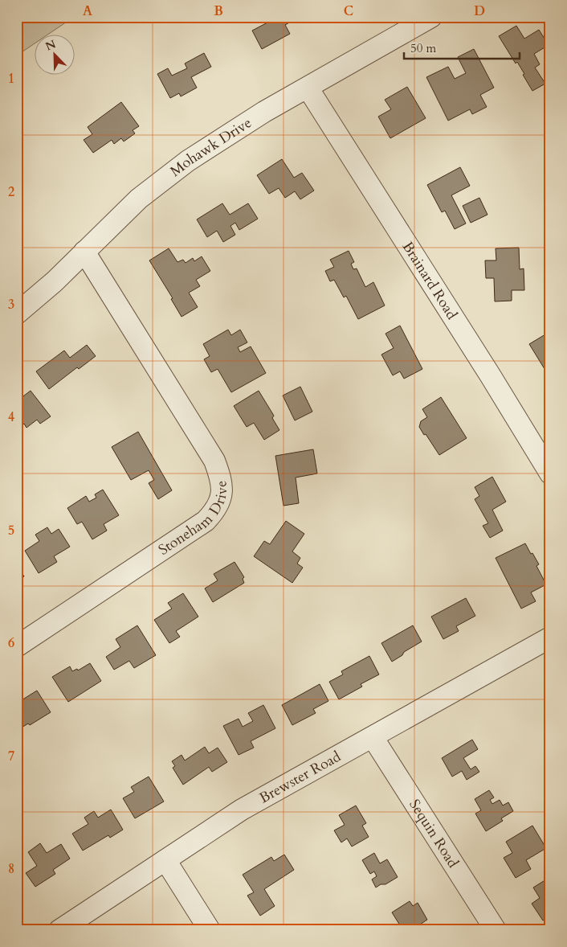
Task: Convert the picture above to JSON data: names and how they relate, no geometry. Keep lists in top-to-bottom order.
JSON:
{
  "streets": {
    "street": [
      "Mohawk Drive",
      "Brainard Road",
      "Stoneham Drive",
      "Brewster Road",
      "Sequin Road"
    ]
  },
  "crossings": [
    ["Mohawk Drive", "Brainard Road"],
    ["Mohawk Drive", "Stoneham Drive"],
    ["Brewster Road", "Sequin Road"]
  ],
  "scale_bar": "50 m",
  "north": "top left",
  "grid": {
    "columns": [
      "A",
      "B",
      "C",
      "D"
    ],
    "rows": [
      "1",
      "2",
      "3",
      "4",
      "5",
      "6",
      "7",
      "8"
    ]
  }
}
